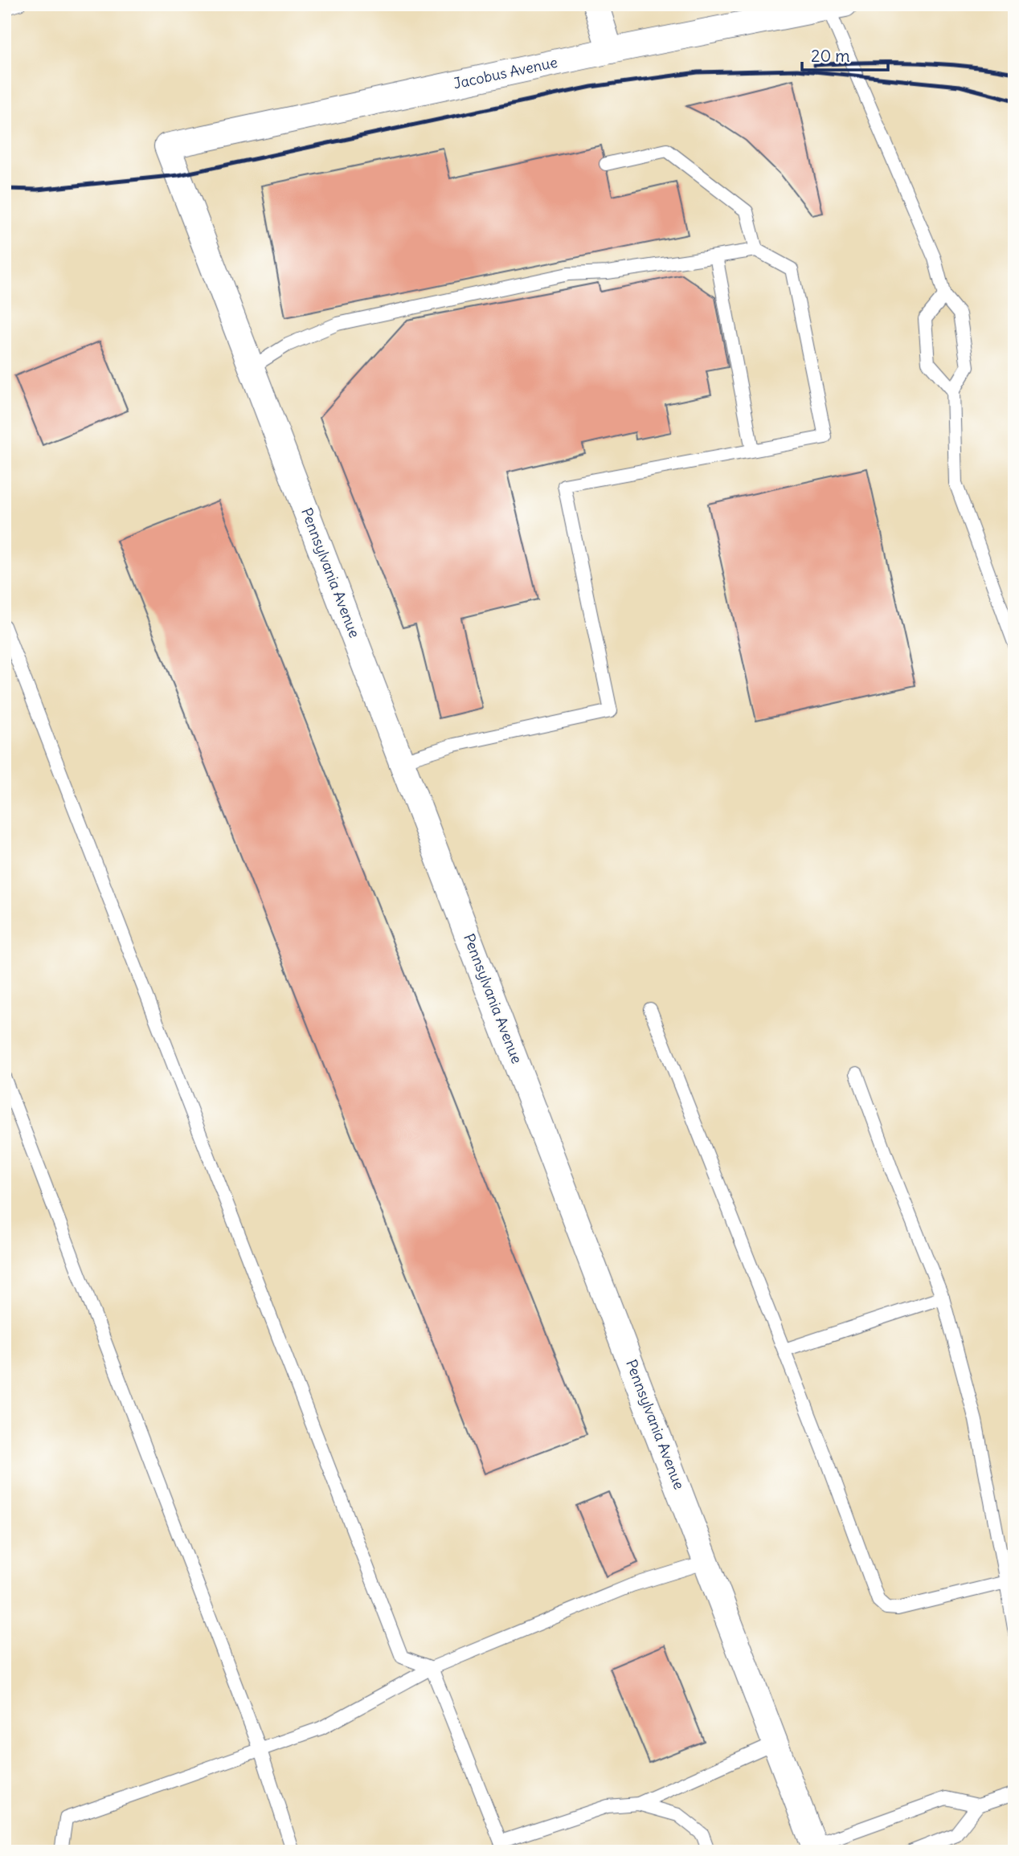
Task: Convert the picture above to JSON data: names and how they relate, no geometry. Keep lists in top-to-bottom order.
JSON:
{
  "streets": {
    "street": ["Jacobus Avenue", "Pennsylvania Avenue"]
  },
  "crossings": [
    ["Jacobus Avenue", "Pennsylvania Avenue"]
  ],
  "scale_bar": "20 m"
}
